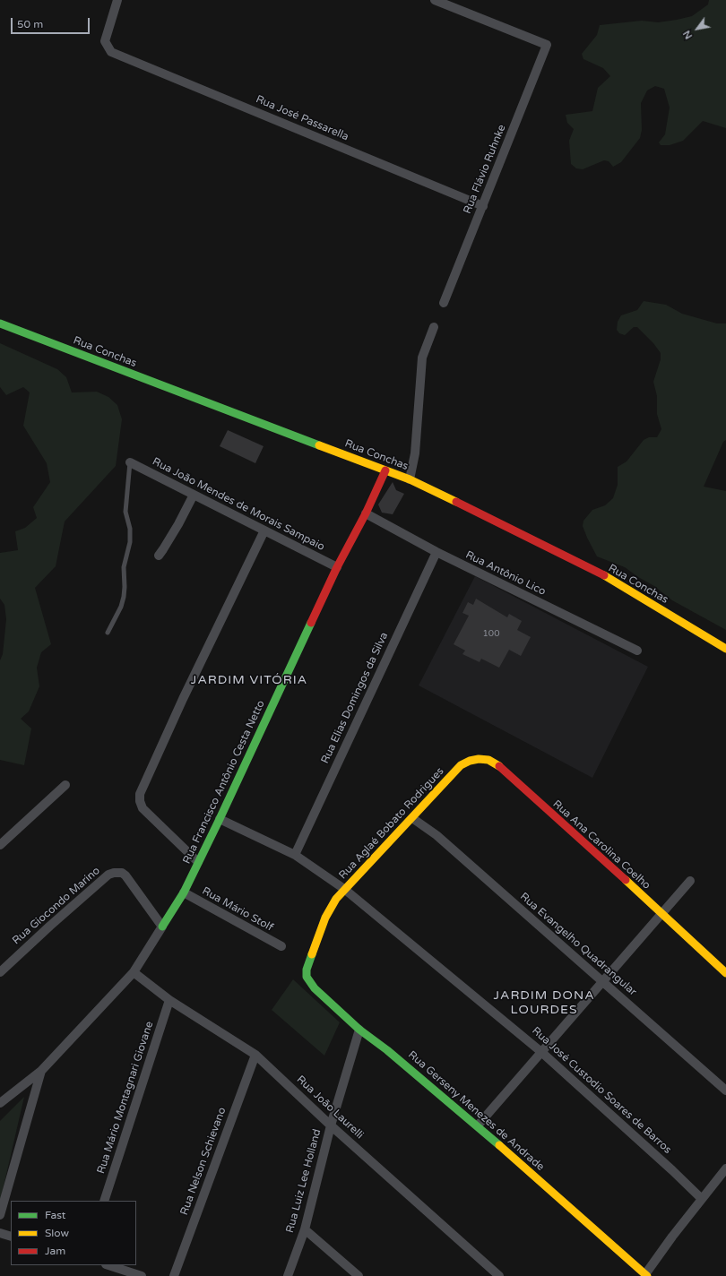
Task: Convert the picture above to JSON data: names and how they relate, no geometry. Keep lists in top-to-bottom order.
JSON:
{
  "streets": {
    "street": [
      "Rua José Passarella",
      "Rua Flávio Ruhnke",
      "Rua Conchas",
      "Rua João Mendes de Morais Sampaio",
      "Rua Antônio Lico",
      "Rua Elias Domingos da Silva",
      "Rua Francisco Antônio Cesta Netto",
      "Rua Aglaé Bobato Rodrigues",
      "Rua Ana Carolina Coelho",
      "Rua Giocondo Marino",
      "Rua Mário Stolf",
      "Rua Evangelho Quadrangular",
      "Rua José Custodio Soares de Barros",
      "Rua Mário Montagnari Giovane",
      "Rua João Laurelli",
      "Rua Gerseny Menezes de Andrade",
      "Rua Nelson Schievano",
      "Rua Luiz Lee Holland"
    ]
  },
  "crossings": [
    ["Rua José Passarella", "Rua Flávio Ruhnke"],
    ["Rua Conchas", "Rua Francisco Antônio Cesta Netto"],
    ["Rua João Mendes de Morais Sampaio", "Rua Francisco Antônio Cesta Netto"],
    ["Rua Antônio Lico", "Rua Elias Domingos da Silva"],
    ["Rua Antônio Lico", "Rua Francisco Antônio Cesta Netto"],
    ["Rua Elias Domingos da Silva", "Rua José Custodio Soares de Barros"],
    ["Rua Francisco Antônio Cesta Netto", "Rua Giocondo Marino"],
    ["Rua Francisco Antônio Cesta Netto", "Rua Mário Stolf"],
    ["Rua Francisco Antônio Cesta Netto", "Rua José Custodio Soares de Barros"],
    ["Rua Aglaé Bobato Rodrigues", "Rua Ana Carolina Coelho"],
    ["Rua Aglaé Bobato Rodrigues", "Rua Evangelho Quadrangular"],
    ["Rua Aglaé Bobato Rodrigues", "Rua José Custodio Soares de Barros"],
    ["Rua Aglaé Bobato Rodrigues", "Rua Gerseny Menezes de Andrade"],
    ["Rua Mário Montagnari Giovane", "Rua João Laurelli"],
    ["Rua João Laurelli", "Rua Nelson Schievano"],
    ["Rua João Laurelli", "Rua Luiz Lee Holland"],
    ["Rua Gerseny Menezes de Andrade", "Rua Luiz Lee Holland"]
  ],
  "districts": ["JARDIM VITÓRIA", "JARDIM DONA LOURDES"],
  "house_numbers": ["100"],
  "legend": ["Fast", "Slow", "Jam"],
  "scale_bar": "50 m",
  "north": "bottom left"
}
